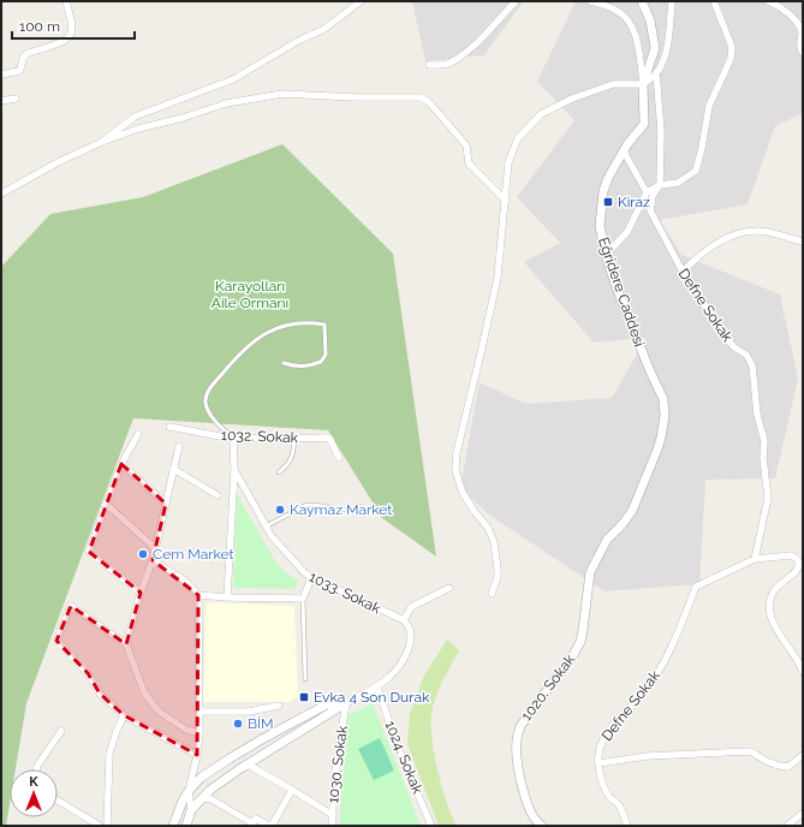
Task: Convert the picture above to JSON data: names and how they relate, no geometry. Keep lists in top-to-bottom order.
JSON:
{
  "streets": {
    "street": [
      "Eğridere Caddesi",
      "Defne Sokak",
      "1032. Sokak",
      "1033. Sokak",
      "1020. Sokak",
      "1024. Sokak",
      "1030. Sokak"
    ]
  },
  "crossings": [
    ["Eğridere Caddesi", "1020. Sokak"],
    ["1032. Sokak", "1033. Sokak"]
  ],
  "parks": ["Karayolları Aile Ormanı"],
  "places": {
    "transit": ["Kiraz", "Evka 4 Son Durak"],
    "other": ["Kaymaz Market", "Cem Market", "BİM"]
  },
  "scale_bar": "100 m",
  "north": "top"
}
